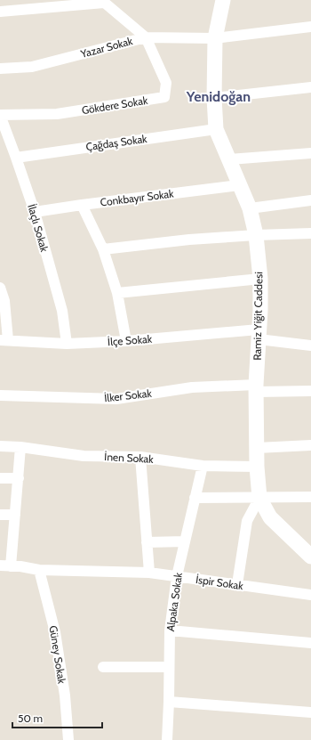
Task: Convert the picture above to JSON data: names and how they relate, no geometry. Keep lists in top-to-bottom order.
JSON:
{
  "streets": {
    "main road": ["Ramiz Yiğit Caddesi"],
    "street": [
      "Yazar Sokak",
      "Gökdere Sokak",
      "Çağdaş Sokak",
      "Conkbayır Sokak",
      "İlaçlı Sokak",
      "İlçe Sokak",
      "İlker Sokak",
      "İnen Sokak",
      "İspir Sokak",
      "Alpaka Sokak",
      "Güney Sokak"
    ]
  },
  "crossings": [
    ["Yazar Sokak", "Gökdere Sokak"],
    ["Yazar Sokak", "Ramiz Yiğit Caddesi"],
    ["Gökdere Sokak", "İlaçlı Sokak"],
    ["Çağdaş Sokak", "İlaçlı Sokak"],
    ["Çağdaş Sokak", "Ramiz Yiğit Caddesi"],
    ["Conkbayır Sokak", "İlaçlı Sokak"],
    ["Conkbayır Sokak", "Ramiz Yiğit Caddesi"],
    ["İlaçlı Sokak", "İlçe Sokak"],
    ["Ramiz Yiğit Caddesi", "İlçe Sokak"],
    ["Ramiz Yiğit Caddesi", "İlker Sokak"],
    ["Ramiz Yiğit Caddesi", "İnen Sokak"],
    ["İnen Sokak", "Alpaka Sokak"],
    ["İspir Sokak", "Alpaka Sokak"],
    ["İspir Sokak", "Güney Sokak"]
  ],
  "districts": ["Yenidoğan"],
  "scale_bar": "50 m"
}
